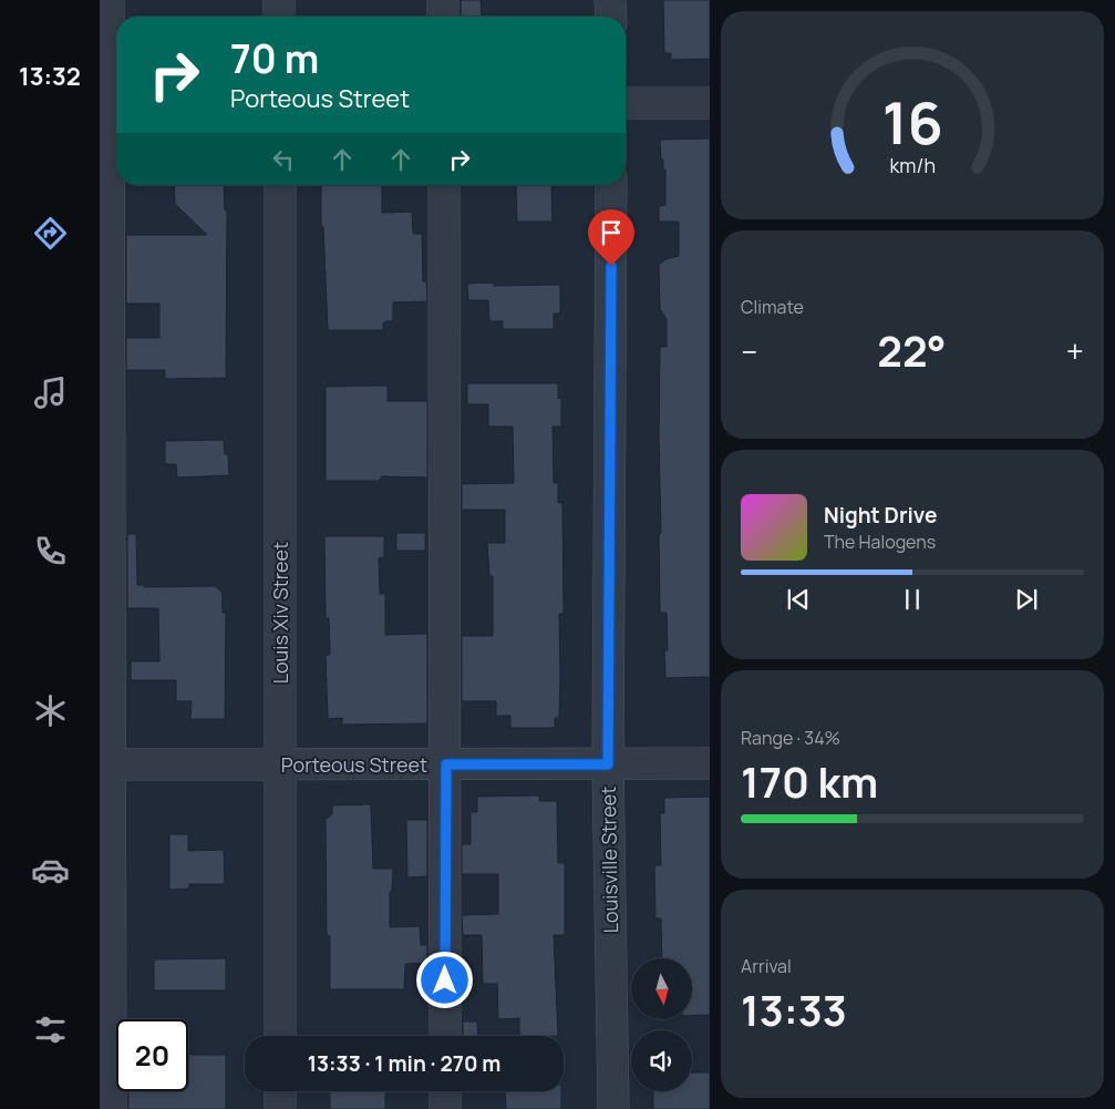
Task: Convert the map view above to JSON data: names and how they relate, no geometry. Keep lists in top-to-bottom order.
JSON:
{
  "streets": {
    "street": ["Louis Xiv Street", "Porteous Street", "Louisville Street"]
  },
  "crossings": [
    ["Louis Xiv Street", "Porteous Street"],
    ["Porteous Street", "Louisville Street"]
  ],
  "north": "bottom",
  "page": {
    "tabs": "13:32",
    "turn": ["70 m", "Porteous Street"],
    "tile": [
      "Climate",
      ["Range · 34%", "170 km"],
      ["Arrival", "13:33"]
    ],
    "heat": ["−", "22°", "+"],
    "song": ["Night Drive", "The Halogens"],
    "limit": "20",
    "trip": "13:33 · 1 min · 270 m",
    "gauge": ["16", "km/h"]
  }
}
